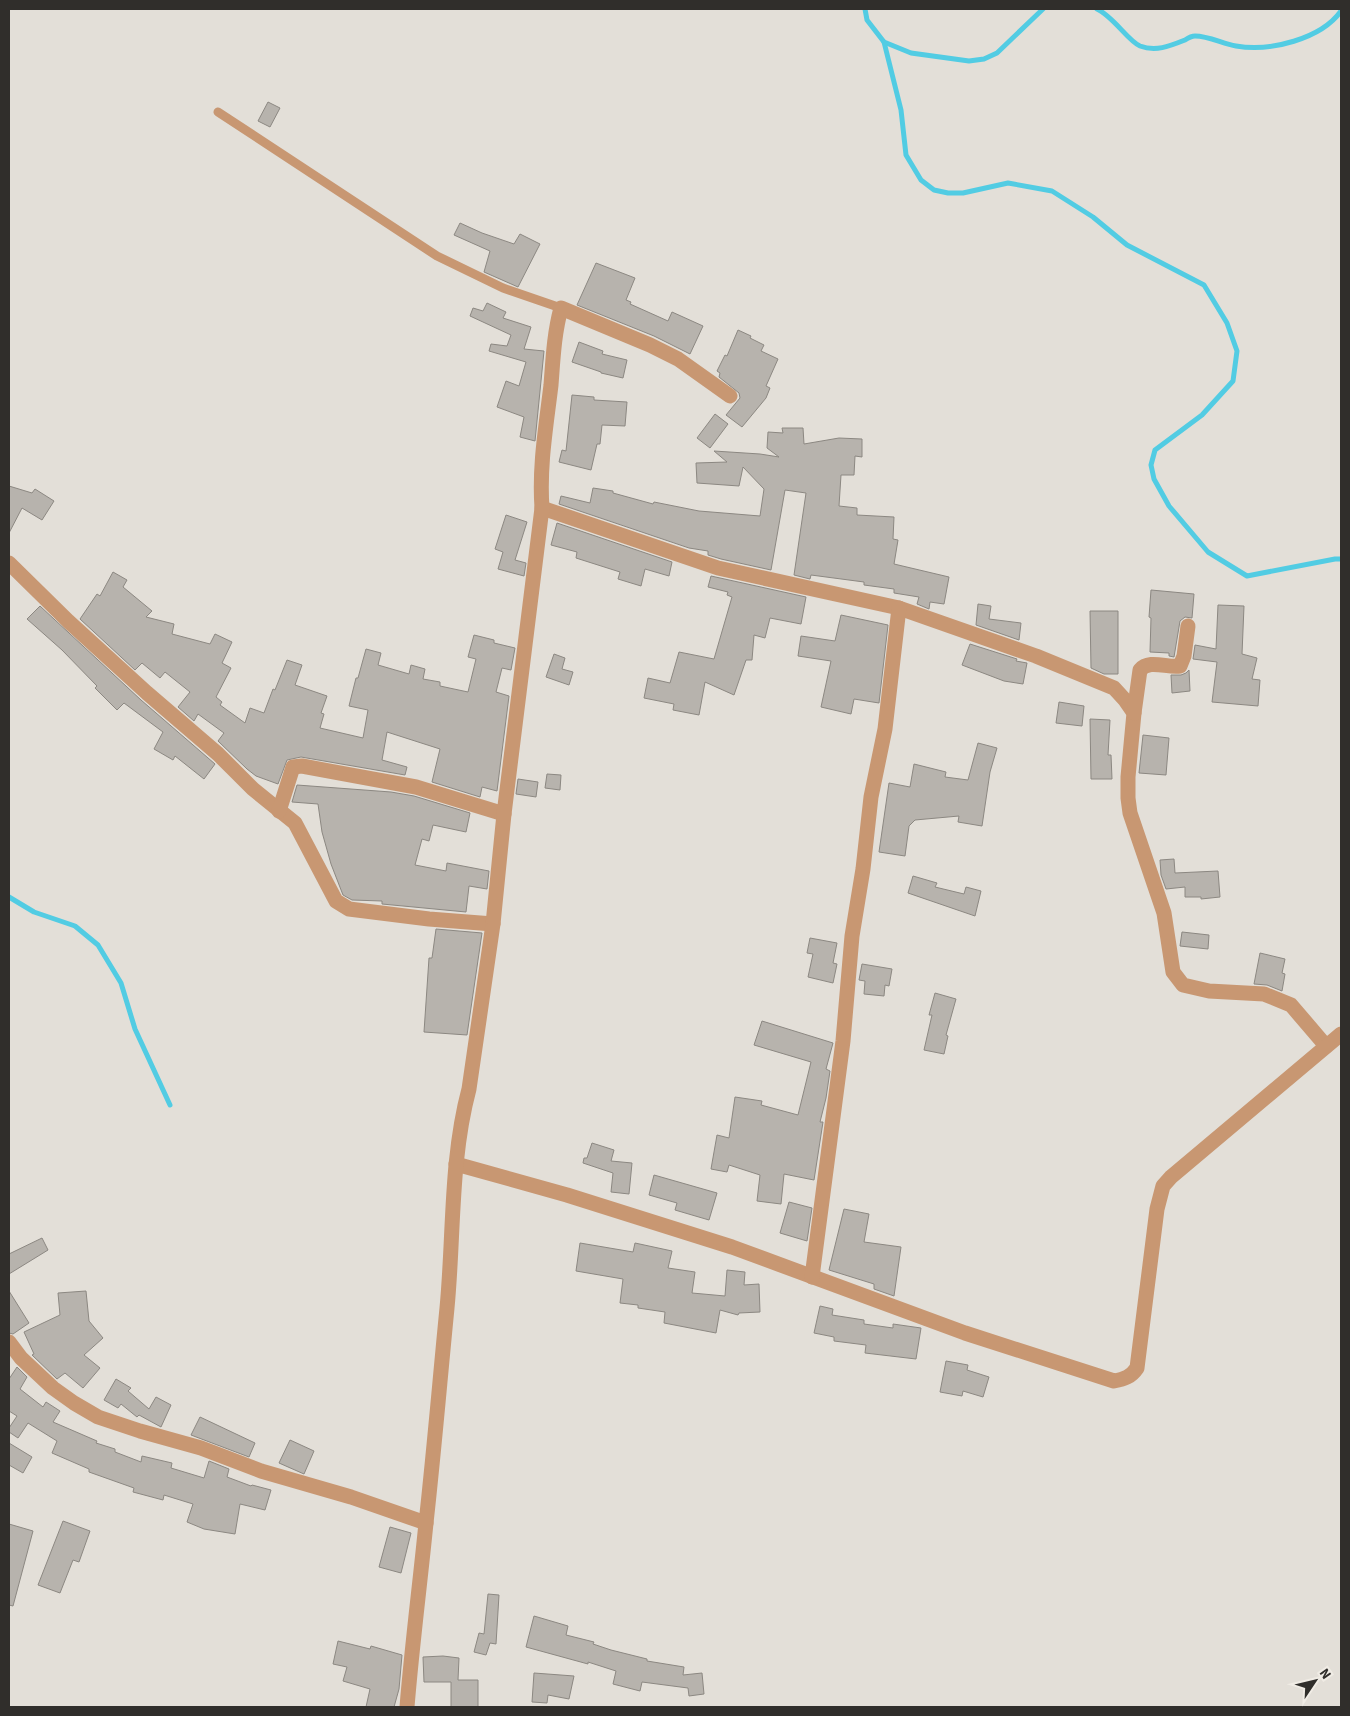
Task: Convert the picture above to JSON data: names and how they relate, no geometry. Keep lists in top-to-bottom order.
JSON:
{
  "north": "top right"
}
